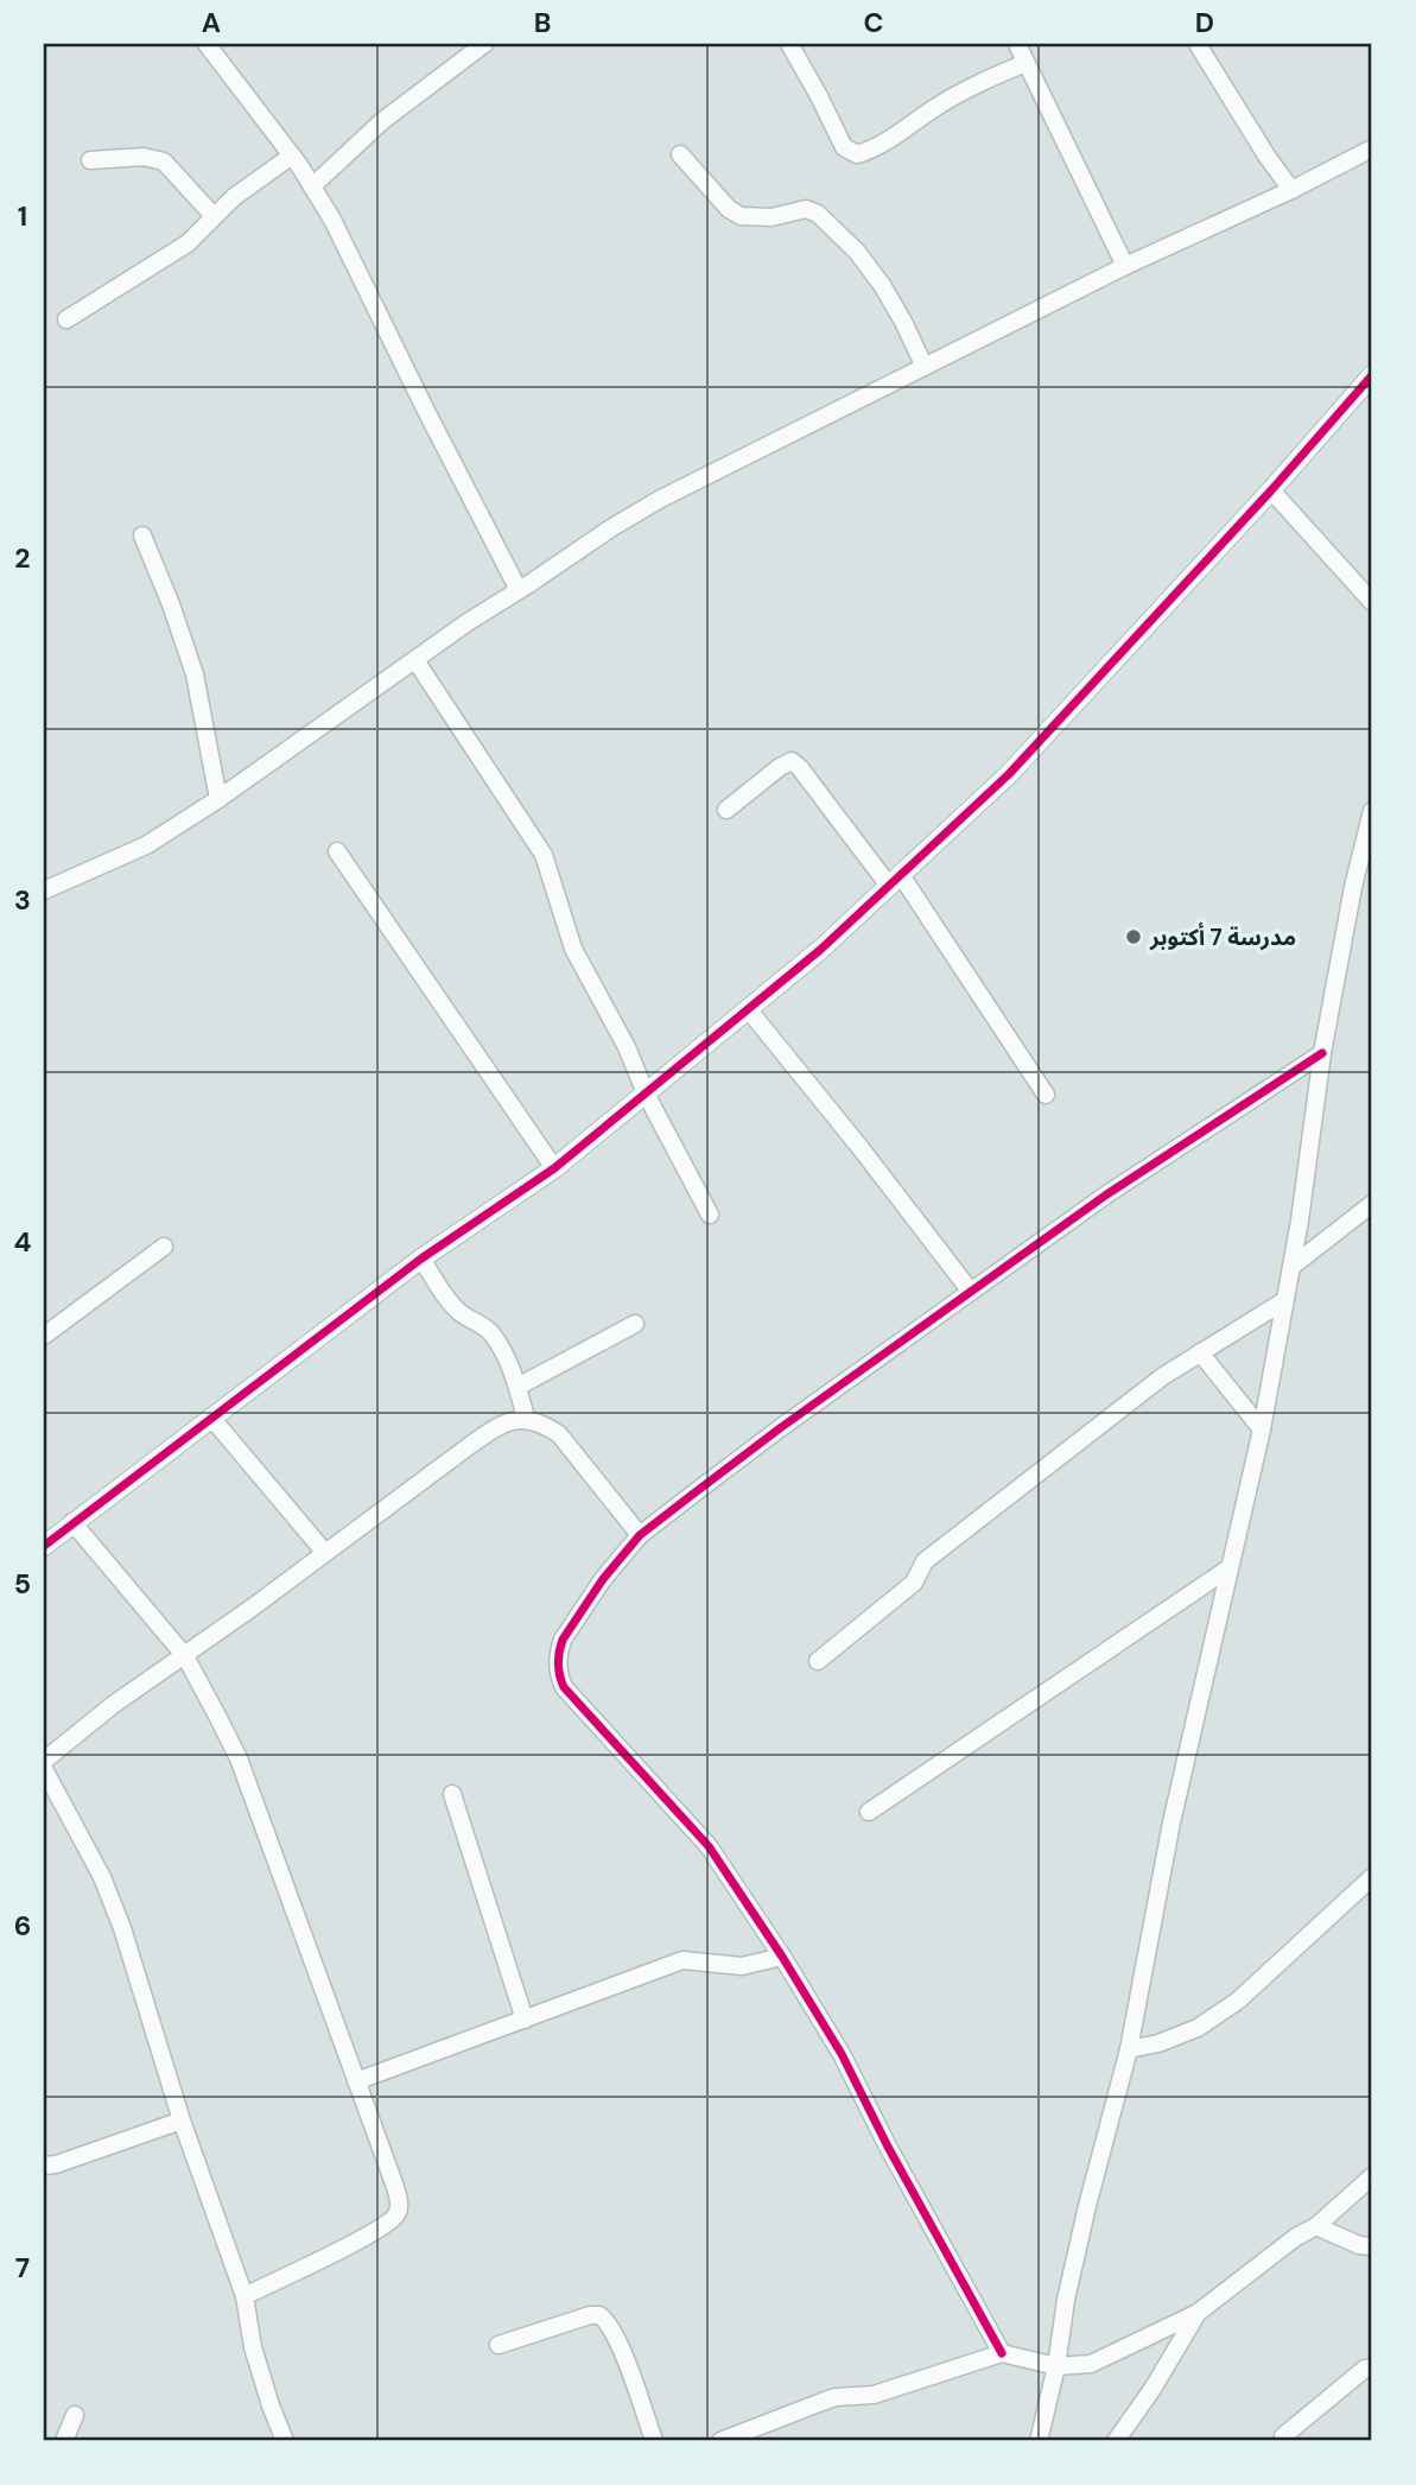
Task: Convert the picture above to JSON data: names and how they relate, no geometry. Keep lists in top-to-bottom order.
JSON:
{
  "places": ["مدرسة 7 أكتوبر"],
  "grid": {
    "columns": [
      "A",
      "B",
      "C",
      "D"
    ],
    "rows": [
      "1",
      "2",
      "3",
      "4",
      "5",
      "6",
      "7"
    ]
  }
}
